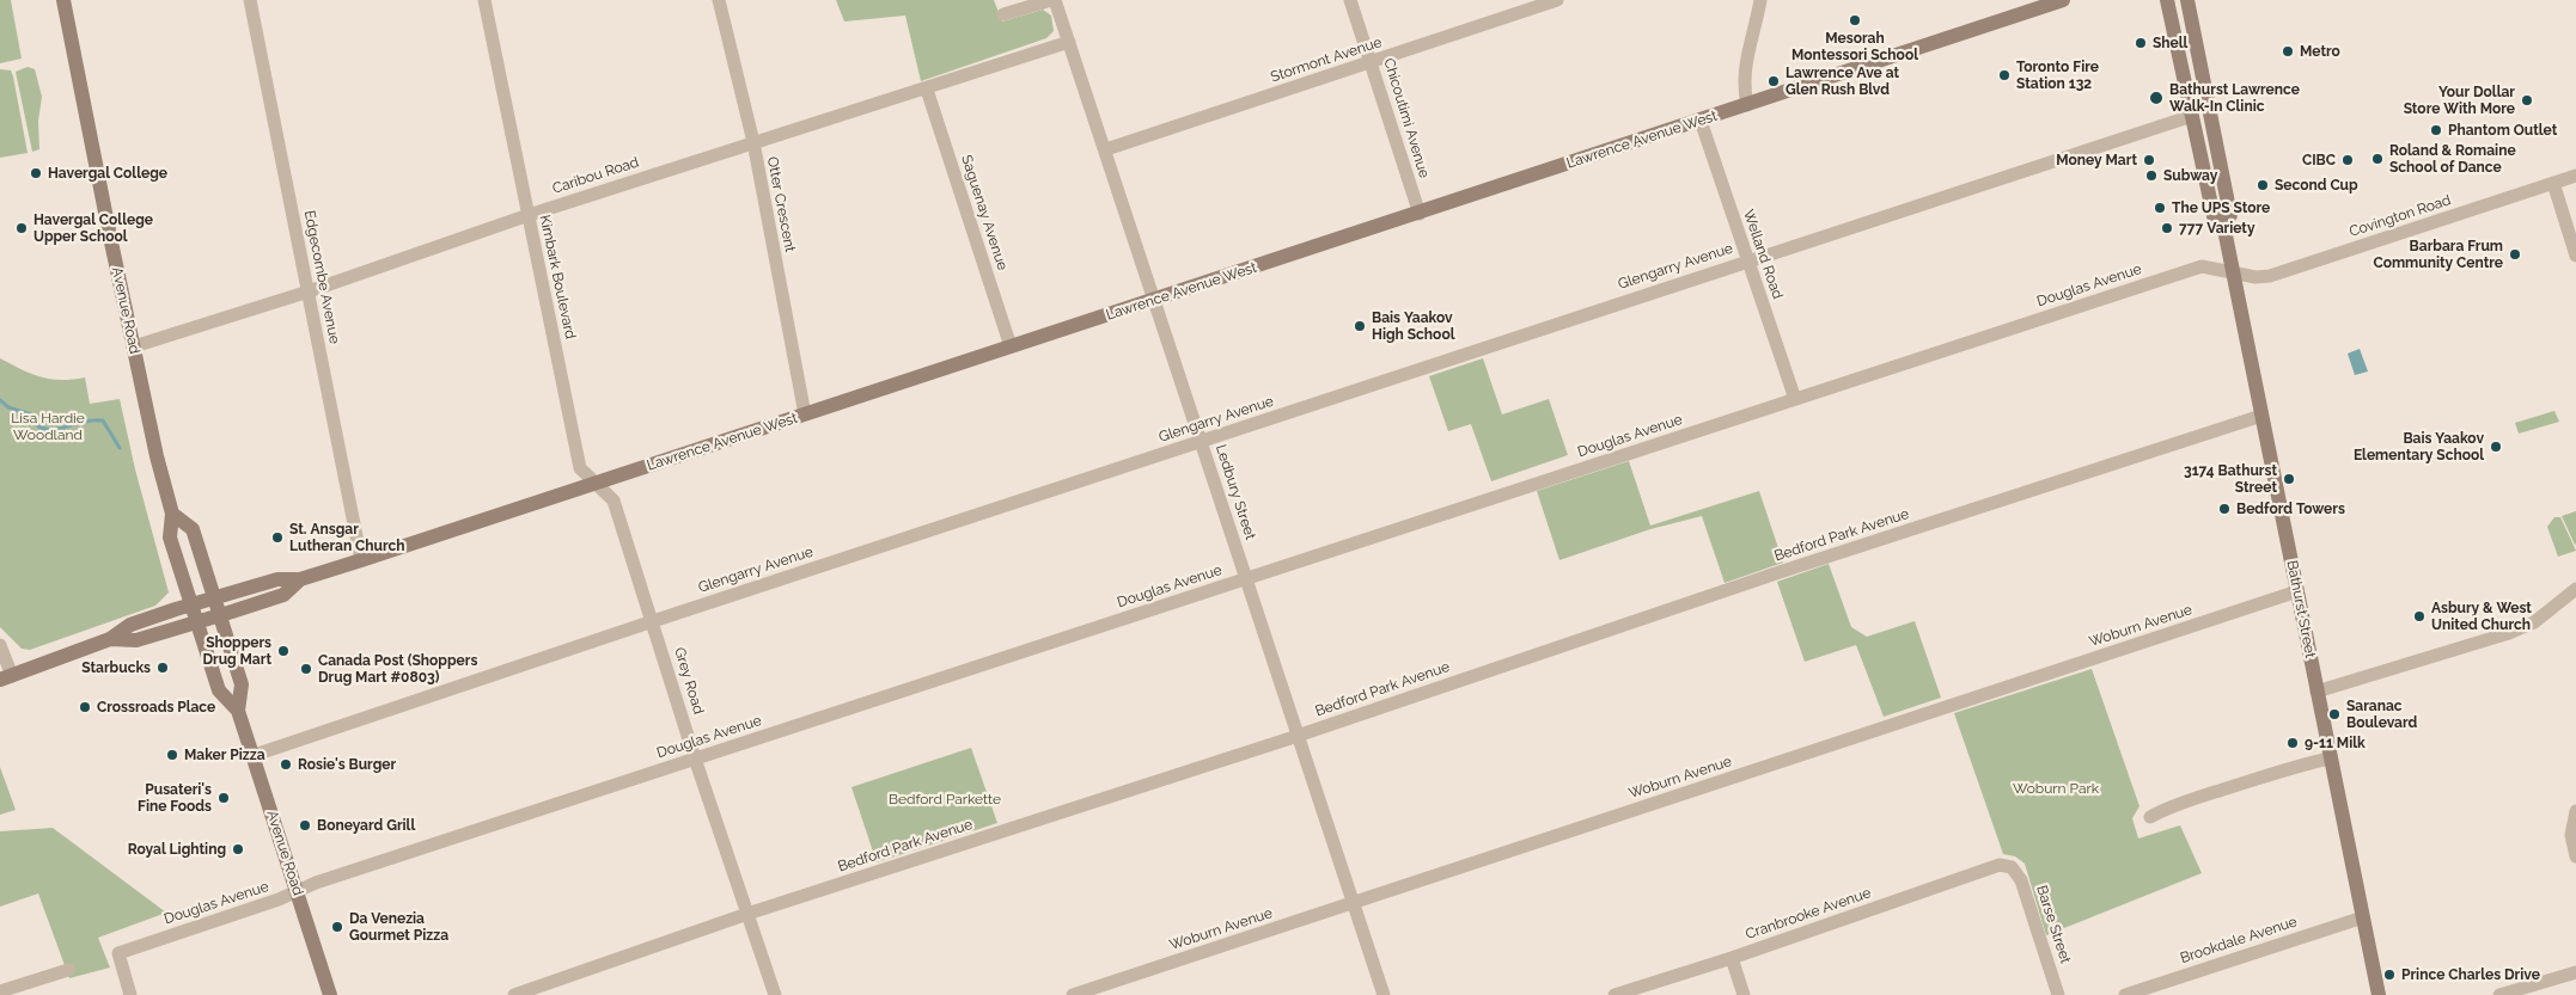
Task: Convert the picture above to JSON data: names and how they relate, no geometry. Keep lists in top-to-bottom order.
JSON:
{
  "streets": {
    "main road": ["Lawrence Avenue West", "Avenue Road", "Bathurst Street"],
    "street": [
      "Stormont Avenue",
      "Chicoutimi Avenue",
      "Caribou Road",
      "Otter Crescent",
      "Saguenay Avenue",
      "Covington Road",
      "Welland Road",
      "Glengarry Avenue",
      "Edgecombe Avenue",
      "Kimbark Boulevard",
      "Douglas Avenue",
      "Ledbury Street",
      "Bedford Park Avenue",
      "Woburn Avenue",
      "Grey Road",
      "Cranbrooke Avenue",
      "Barse Street",
      "Brookdale Avenue"
    ]
  },
  "crossings": [
    ["Stormont Avenue", "Chicoutimi Avenue"],
    ["Stormont Avenue", "Ledbury Street"],
    ["Chicoutimi Avenue", "Lawrence Avenue West"],
    ["Lawrence Avenue West", "Otter Crescent"],
    ["Lawrence Avenue West", "Saguenay Avenue"],
    ["Lawrence Avenue West", "Welland Road"],
    ["Lawrence Avenue West", "Edgecombe Avenue"],
    ["Lawrence Avenue West", "Kimbark Boulevard"],
    ["Lawrence Avenue West", "Avenue Road"],
    ["Lawrence Avenue West", "Ledbury Street"],
    ["Lawrence Avenue West", "Grey Road"],
    ["Caribou Road", "Otter Crescent"],
    ["Caribou Road", "Saguenay Avenue"],
    ["Caribou Road", "Edgecombe Avenue"],
    ["Caribou Road", "Kimbark Boulevard"],
    ["Caribou Road", "Avenue Road"],
    ["Caribou Road", "Ledbury Street"],
    ["Covington Road", "Douglas Avenue"],
    ["Covington Road", "Bathurst Street"],
    ["Welland Road", "Glengarry Avenue"],
    ["Welland Road", "Douglas Avenue"],
    ["Glengarry Avenue", "Avenue Road"],
    ["Glengarry Avenue", "Ledbury Street"],
    ["Glengarry Avenue", "Bathurst Street"],
    ["Glengarry Avenue", "Grey Road"],
    ["Kimbark Boulevard", "Grey Road"],
    ["Douglas Avenue", "Avenue Road"],
    ["Douglas Avenue", "Ledbury Street"],
    ["Douglas Avenue", "Bathurst Street"],
    ["Douglas Avenue", "Grey Road"],
    ["Ledbury Street", "Bedford Park Avenue"],
    ["Ledbury Street", "Woburn Avenue"],
    ["Bedford Park Avenue", "Bathurst Street"],
    ["Bedford Park Avenue", "Grey Road"],
    ["Bathurst Street", "Woburn Avenue"],
    ["Bathurst Street", "Brookdale Avenue"],
    ["Cranbrooke Avenue", "Barse Street"]
  ],
  "parks": ["Lisa Hardie Woodland", "Woburn Park", "Bedford Parkette"],
  "places": [
    "Mesorah Montessori School",
    "Shell",
    "Metro",
    "Toronto Fire Station 132",
    "Lawrence Ave at Glen Rush Blvd",
    "Bathurst Lawrence Walk-In Clinic",
    "Your Dollar Store With More",
    "Phantom Outlet",
    "Roland & Romaine School of Dance",
    "Money Mart",
    "CIBC",
    "Havergal College",
    "Subway",
    "Second Cup",
    "The UPS Store",
    "Havergal College Upper School",
    "777 Variety",
    "Barbara Frum Community Centre",
    "Bais Yaakov High School",
    "Bais Yaakov Elementary School",
    "3174 Bathurst Street",
    "Bedford Towers",
    "St. Ansgar Lutheran Church",
    "Asbury & West United Church",
    "Shoppers Drug Mart",
    "Starbucks",
    "Canada Post (Shoppers Drug Mart #0803)",
    "Crossroads Place",
    "Saranac Boulevard",
    "9-11 Milk",
    "Maker Pizza",
    "Rosie's Burger",
    "Pusateri's Fine Foods",
    "Boneyard Grill",
    "Royal Lighting",
    "Da Venezia Gourmet Pizza",
    "Prince Charles Drive"
  ]
}
